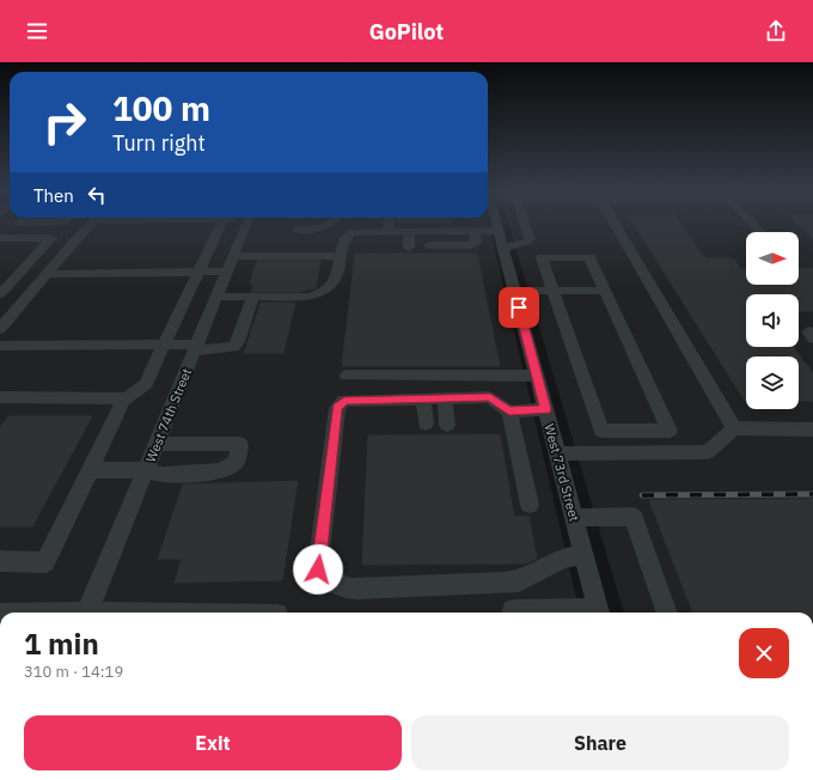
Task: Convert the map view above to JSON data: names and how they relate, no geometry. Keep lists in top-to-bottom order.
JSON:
{
  "streets": {
    "street": ["West 74th Street", "West 73rd Street"]
  },
  "north": "right",
  "page": {
    "header": "GoPilot",
    "turn": ["100 m", "Turn right"],
    "then": "Then",
    "heading": ["1 min", "310 m · 14:19"],
    "buttons": ["Exit", "Share"]
  }
}
